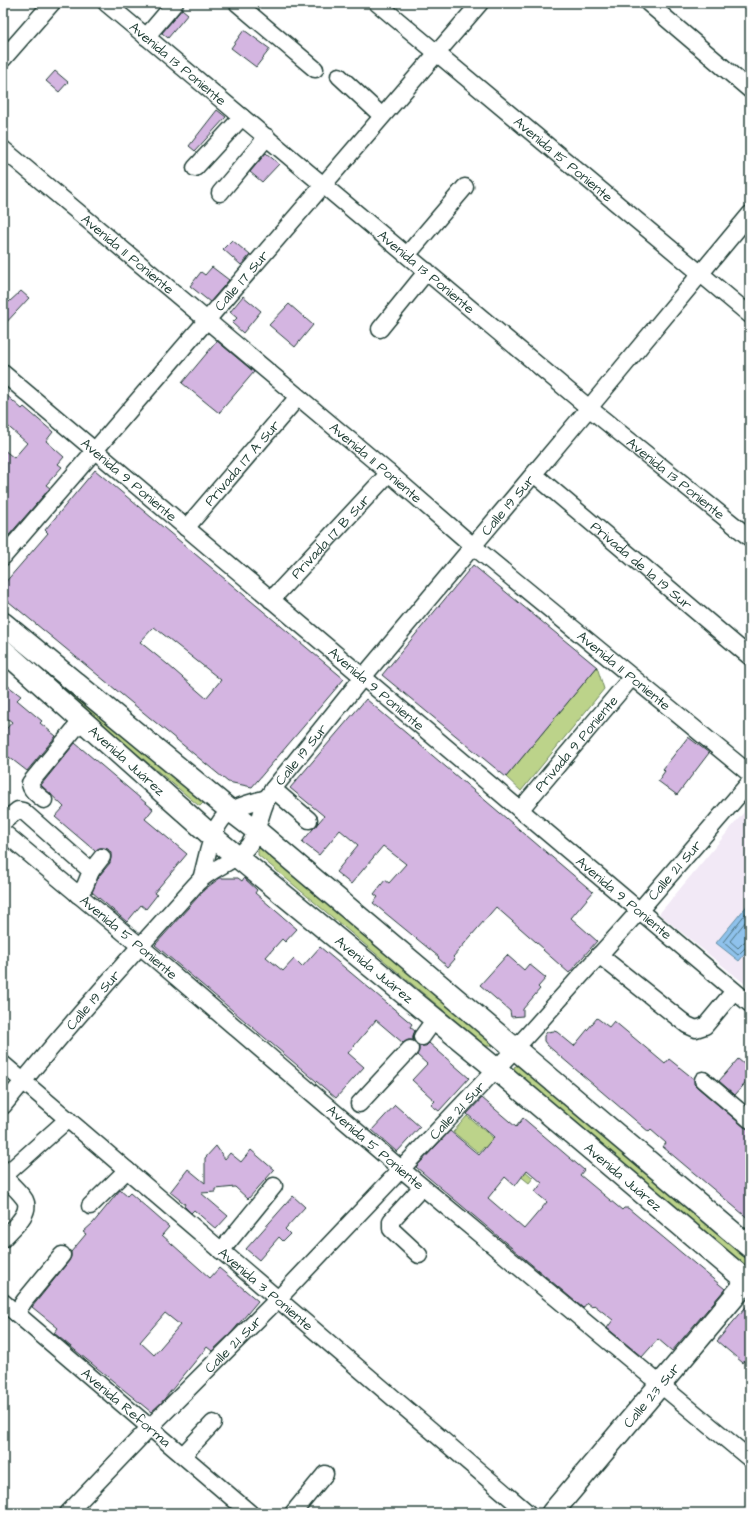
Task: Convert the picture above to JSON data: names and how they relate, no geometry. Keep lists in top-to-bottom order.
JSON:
{
  "streets": {
    "main road": ["Avenida Juárez", "Calle 23 Sur"],
    "street": [
      "Avenida 13 Poniente",
      "Avenida 15 Poniente",
      "Avenida 11 Poniente",
      "Calle 17 Sur",
      "Privada 17 A Sur",
      "Avenida 9 Poniente",
      "Calle 19 Sur",
      "Privada 17 B Sur",
      "Privada de la 19 Sur",
      "Privada 9 Poniente",
      "Calle 21 Sur",
      "Avenida 5 Poniente",
      "Avenida 3 Poniente",
      "Avenida Reforma"
    ]
  },
  "crossings": [
    ["Avenida 13 Poniente", "Calle 17 Sur"],
    ["Avenida 13 Poniente", "Calle 19 Sur"],
    ["Avenida 15 Poniente", "Calle 17 Sur"],
    ["Avenida 15 Poniente", "Calle 19 Sur"],
    ["Avenida 11 Poniente", "Calle 17 Sur"],
    ["Avenida 11 Poniente", "Privada 17 A Sur"],
    ["Avenida 11 Poniente", "Calle 19 Sur"],
    ["Avenida 11 Poniente", "Privada 17 B Sur"],
    ["Avenida 11 Poniente", "Privada 9 Poniente"],
    ["Calle 17 Sur", "Avenida 9 Poniente"],
    ["Privada 17 A Sur", "Avenida 9 Poniente"],
    ["Avenida 9 Poniente", "Calle 19 Sur"],
    ["Avenida 9 Poniente", "Privada 17 B Sur"],
    ["Avenida 9 Poniente", "Privada 9 Poniente"],
    ["Avenida 9 Poniente", "Calle 21 Sur"],
    ["Calle 19 Sur", "Privada de la 19 Sur"],
    ["Calle 19 Sur", "Avenida Juárez"],
    ["Calle 19 Sur", "Avenida 5 Poniente"],
    ["Calle 19 Sur", "Avenida 3 Poniente"],
    ["Avenida Juárez", "Calle 21 Sur"],
    ["Avenida Juárez", "Calle 23 Sur"],
    ["Calle 21 Sur", "Avenida 5 Poniente"],
    ["Calle 21 Sur", "Avenida 3 Poniente"],
    ["Calle 21 Sur", "Avenida Reforma"],
    ["Avenida 5 Poniente", "Calle 23 Sur"]
  ]
}
